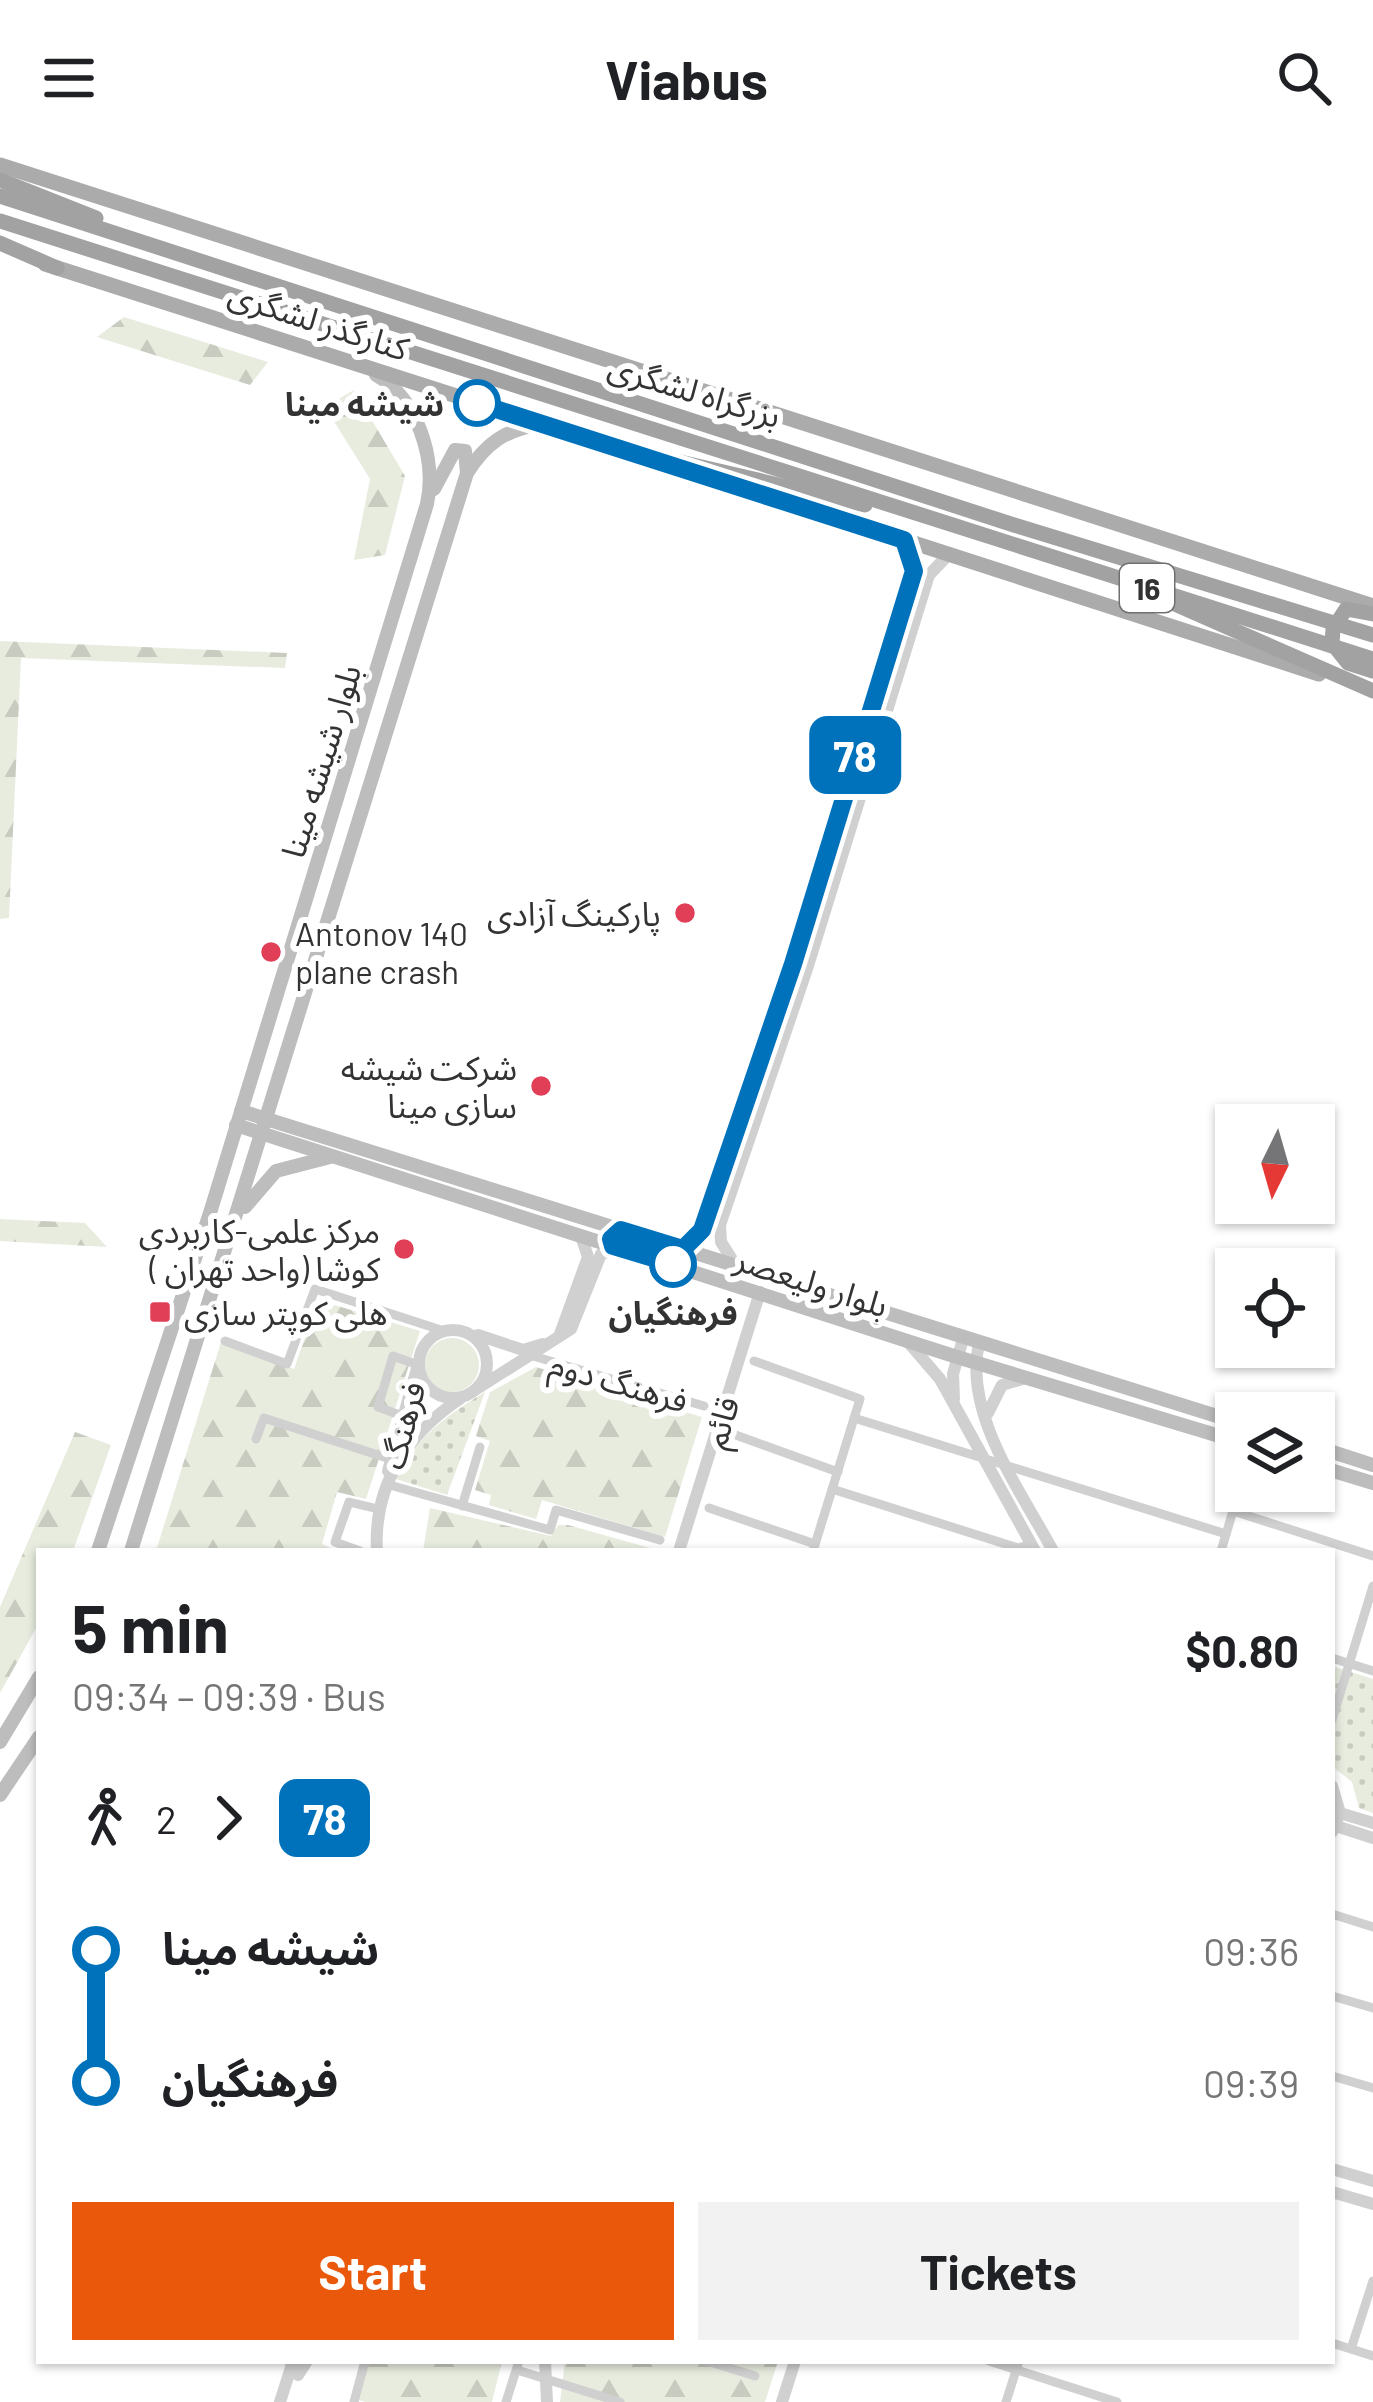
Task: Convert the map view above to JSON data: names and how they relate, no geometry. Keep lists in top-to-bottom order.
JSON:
{
  "streets": {
    "highway": ["بزرگراه لشگری", "16"],
    "main road": ["کنارگذر لشگری", "بلوار شیشه مینا", "بلوار ولیعصر"],
    "street": ["فرهنگ دوم", "قائم", "فرهنگ"]
  },
  "crossings": [
    ["کنارگذر لشگری", "بلوار شیشه مینا"],
    ["بلوار شیشه مینا", "بلوار ولیعصر"],
    ["بلوار ولیعصر", "قائم"],
    ["فرهنگ دوم", "فرهنگ"]
  ],
  "places": {
    "other": [
      "شیشه مینا",
      "پارکینگ آزادی",
      "Antonov 140 plane crash",
      "شرکت شیشه سازی مینا",
      "مرکز علمی-کاربردی کوشا (واحد تهران )",
      "فرهنگیان"
    ],
    "transit": ["هلی کوپتر سازی"]
  },
  "lines": ["bus line 78"],
  "north": "bottom",
  "page": {
    "header": "Viabus",
    "on_map": "78",
    "heading": ["5 min", "09:34 – 09:39 · Bus", "$0.80"],
    "legs": ["2", "78"],
    "list": [
      {
        "name": "شیشه مینا",
        "value": "09:36"
      },
      {
        "name": "فرهنگیان",
        "value": "09:39"
      }
    ],
    "buttons": ["Start", "Tickets"]
  }
}
